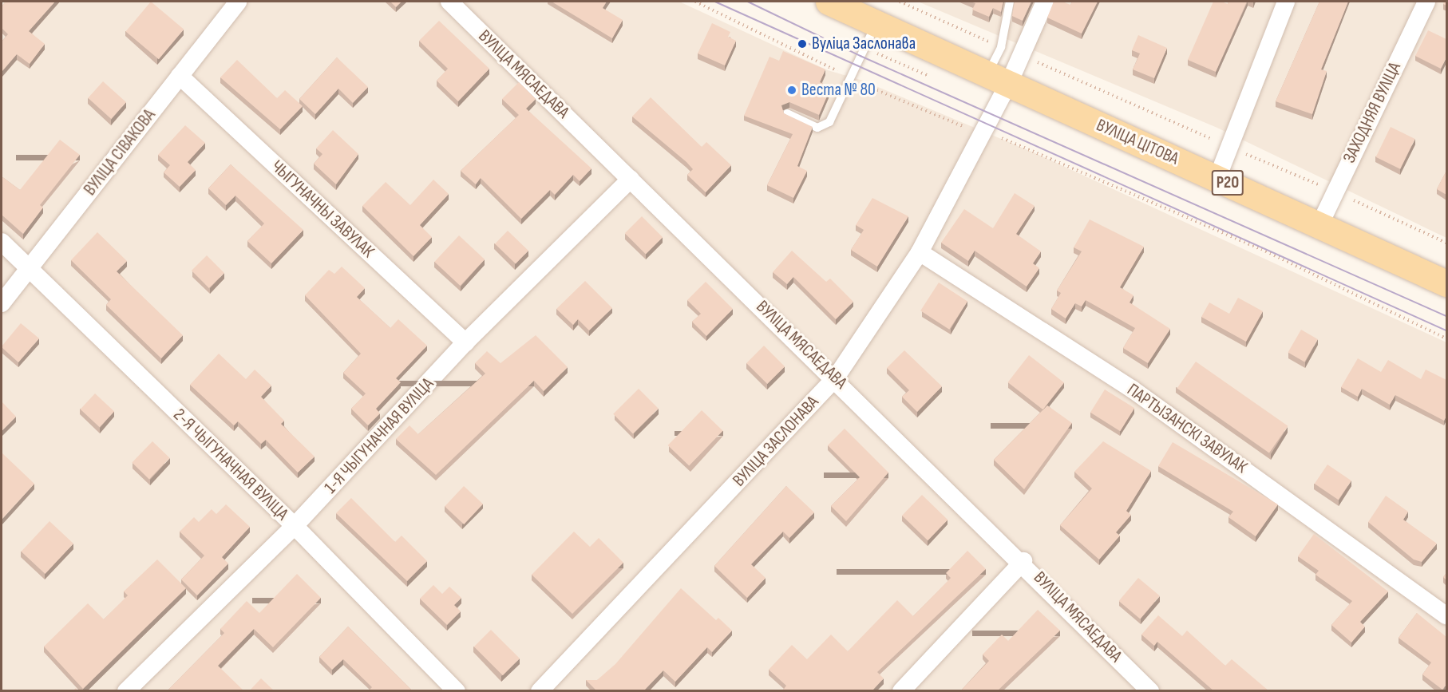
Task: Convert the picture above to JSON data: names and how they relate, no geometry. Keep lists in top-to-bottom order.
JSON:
{
  "streets": {
    "main road": ["ВУЛІЦА ЦІТОВА", "Р20"],
    "street": [
      "ВУЛІЦА МЯСАЕДАВА",
      "ЗАХОДНЯЯ ВУЛІЦА",
      "ВУЛІЦА СІВАКОВА",
      "ЧЫГУНАЧНЫ ЗАВУЛАК",
      "ПАРТЫЗАНСКІ ЗАВУЛАК",
      "1-Я ЧЫГУНАЧНАЯ ВУЛІЦА",
      "ВУЛІЦА ЗАСЛОНАВА",
      "2-Я ЧЫГУНАЧНАЯ ВУЛІЦА"
    ]
  },
  "crossings": [
    ["ВУЛІЦА МЯСАЕДАВА", "1-Я ЧЫГУНАЧНАЯ ВУЛІЦА"],
    ["ВУЛІЦА МЯСАЕДАВА", "ВУЛІЦА ЗАСЛОНАВА"],
    ["ЗАХОДНЯЯ ВУЛІЦА", "ВУЛІЦА ЦІТОВА"],
    ["ВУЛІЦА ЦІТОВА", "ВУЛІЦА ЗАСЛОНАВА"],
    ["ВУЛІЦА СІВАКОВА", "ЧЫГУНАЧНЫ ЗАВУЛАК"],
    ["ВУЛІЦА СІВАКОВА", "2-Я ЧЫГУНАЧНАЯ ВУЛІЦА"],
    ["ЧЫГУНАЧНЫ ЗАВУЛАК", "1-Я ЧЫГУНАЧНАЯ ВУЛІЦА"],
    ["ПАРТЫЗАНСКІ ЗАВУЛАК", "ВУЛІЦА ЗАСЛОНАВА"],
    ["1-Я ЧЫГУНАЧНАЯ ВУЛІЦА", "2-Я ЧЫГУНАЧНАЯ ВУЛІЦА"]
  ],
  "places": ["Вуліца Заслонава", "Веста № 80"]
}
